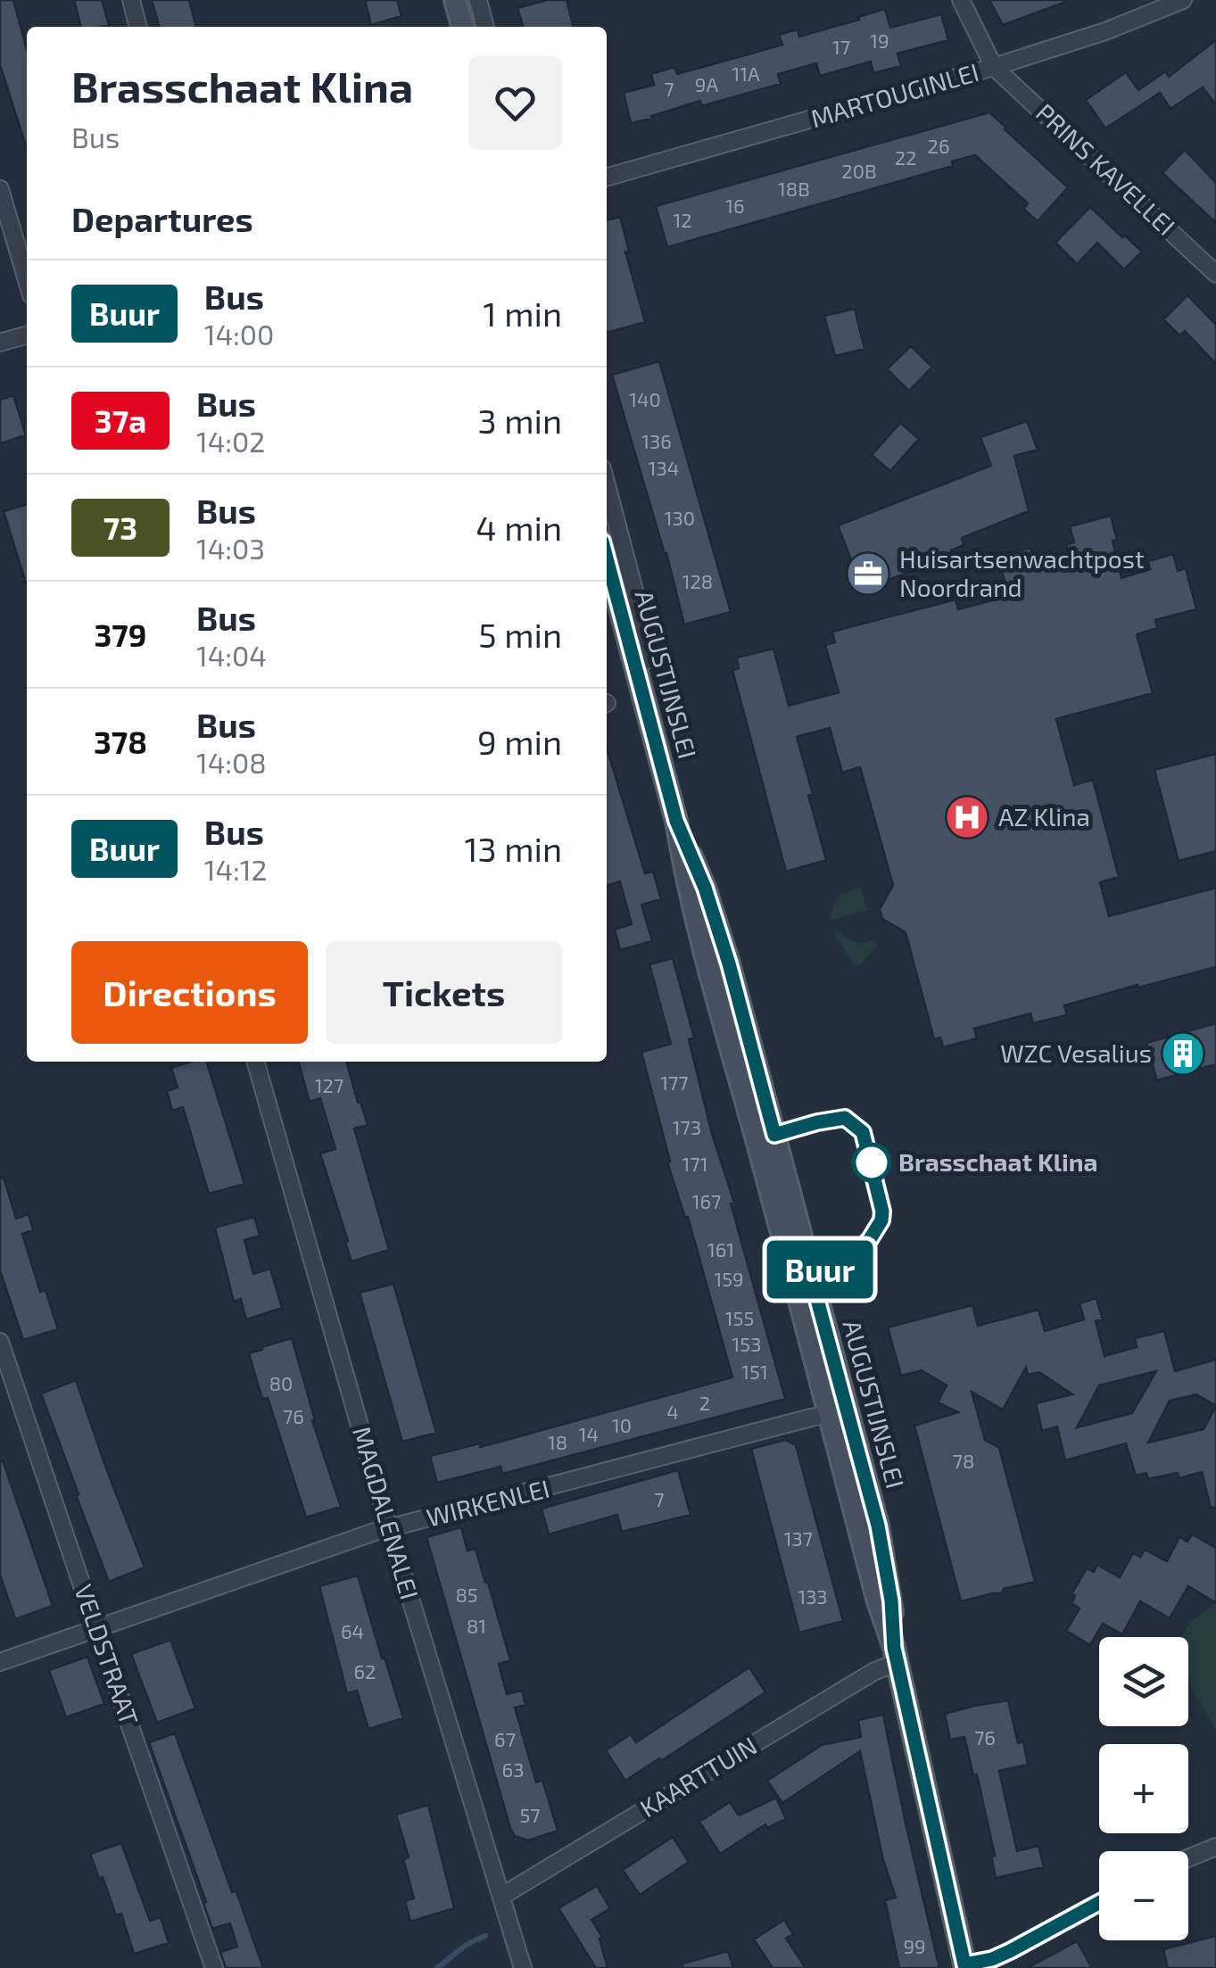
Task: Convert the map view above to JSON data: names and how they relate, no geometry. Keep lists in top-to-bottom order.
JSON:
{
  "streets": {
    "street": [
      "MARTOUGINLEI",
      "PRINS KAVELLEI",
      "AUGUSTIJNSLEI",
      "WIRKENLEI",
      "MAGDALENALEI",
      "VELDSTRAAT",
      "KAARTTUIN"
    ]
  },
  "crossings": [
    ["MARTOUGINLEI", "PRINS KAVELLEI"],
    ["AUGUSTIJNSLEI", "WIRKENLEI"],
    ["AUGUSTIJNSLEI", "KAARTTUIN"],
    ["WIRKENLEI", "MAGDALENALEI"],
    ["WIRKENLEI", "VELDSTRAAT"],
    ["MAGDALENALEI", "KAARTTUIN"]
  ],
  "places": {
    "office": ["Huisartsenwachtpost Noordrand"],
    "hospital": ["AZ Klina"],
    "building": ["WZC Vesalius"],
    "other": ["Brasschaat Klina"]
  },
  "lines": ["bus line Buur"],
  "house_numbers": [
    "19",
    "17",
    "11A",
    "9A",
    "7",
    "26",
    "22",
    "20B",
    "18B",
    "16",
    "12",
    "140",
    "136",
    "134",
    "130",
    "128",
    "177",
    "127",
    "173",
    "171",
    "167",
    "161",
    "159",
    "155",
    "153",
    "151",
    "80",
    "2",
    "4",
    "76",
    "10",
    "14",
    "18",
    "78",
    "7",
    "137",
    "85",
    "133",
    "81",
    "64",
    "62",
    "76",
    "67",
    "63",
    "57",
    "99"
  ],
  "page": {
    "on_map": "Buur",
    "heading": [
      ["Brasschaat Klina", "Bus"],
      "Departures"
    ],
    "list": [
      {
        "mark": "Buur",
        "name": "Bus",
        "note": "14:00",
        "value": "1 min"
      },
      {
        "mark": "37a",
        "name": "Bus",
        "note": "14:02",
        "value": "3 min"
      },
      {
        "mark": "73",
        "name": "Bus",
        "note": "14:03",
        "value": "4 min"
      },
      {
        "mark": "379",
        "name": "Bus",
        "note": "14:04",
        "value": "5 min"
      },
      {
        "mark": "378",
        "name": "Bus",
        "note": "14:08",
        "value": "9 min"
      },
      {
        "mark": "Buur",
        "name": "Bus",
        "note": "14:12",
        "value": "13 min"
      }
    ],
    "buttons": ["Directions", "Tickets"],
    "map_buttons": ["+", "−"]
  }
}
